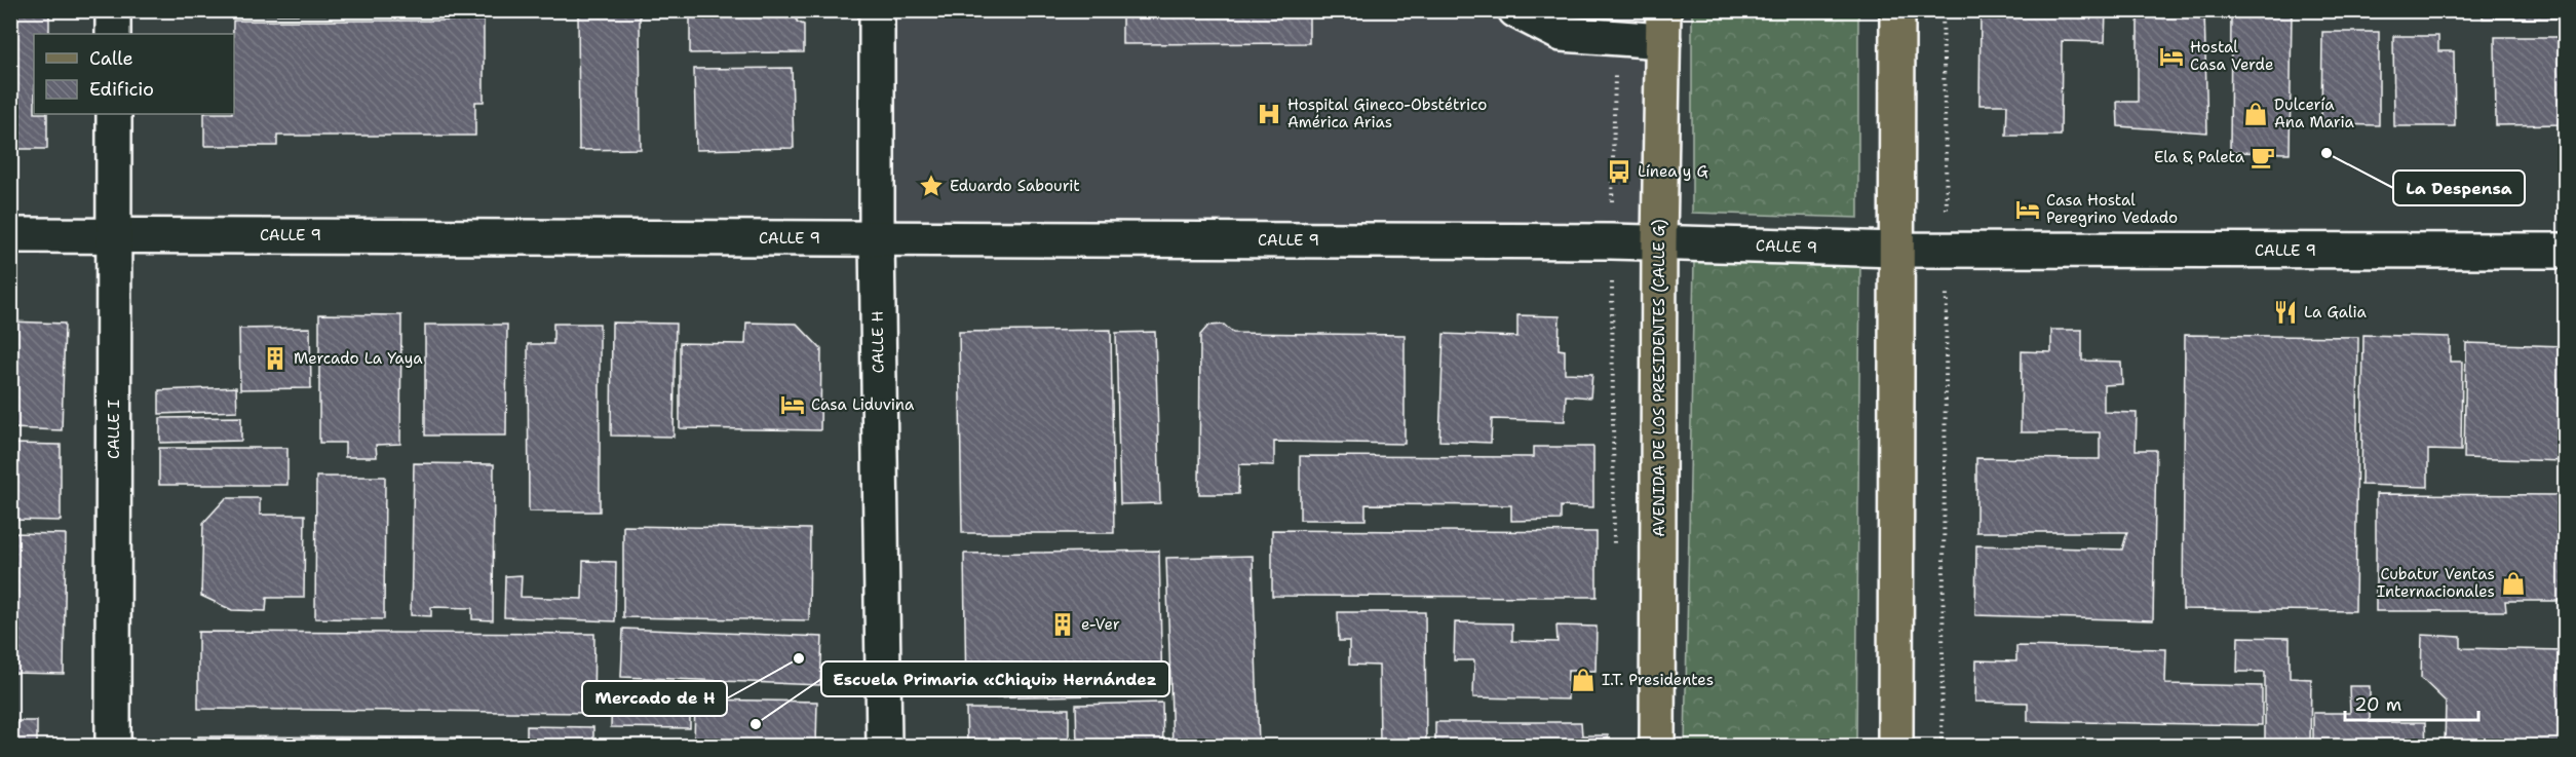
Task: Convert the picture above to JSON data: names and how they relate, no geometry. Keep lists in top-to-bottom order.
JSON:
{
  "streets": {
    "main road": ["AVENIDA DE LOS PRESIDENTES (CALLE G)"],
    "street": ["CALLE 9", "CALLE H", "CALLE I"]
  },
  "crossings": [
    ["CALLE 9", "CALLE H"],
    ["CALLE 9", "AVENIDA DE LOS PRESIDENTES (CALLE G)"],
    ["CALLE 9", "CALLE I"]
  ],
  "places": {
    "hotel": ["Hostal Casa Verde", "Casa Hostal Peregrino Vedado", "Casa Liduvina"],
    "hospital": ["Hospital Gineco-Obstétrico América Arias"],
    "shop": ["Dulcería Ana Maria", "Cubatur Ventas Internacionales", "I.T. Presidentes"],
    "other": ["La Despensa", "Mercado de H", "Escuela Primaria «Chiqui» Hernández"],
    "cafe": ["Ela & Paleta"],
    "bus stop": ["Línea y G"],
    "place": ["Eduardo Sabourit"],
    "restaurant": ["La Galia"],
    "building": ["Mercado La Yaya", "e-Ver"]
  },
  "legend": ["Calle", "Edificio"],
  "scale_bar": "20 m"
}
